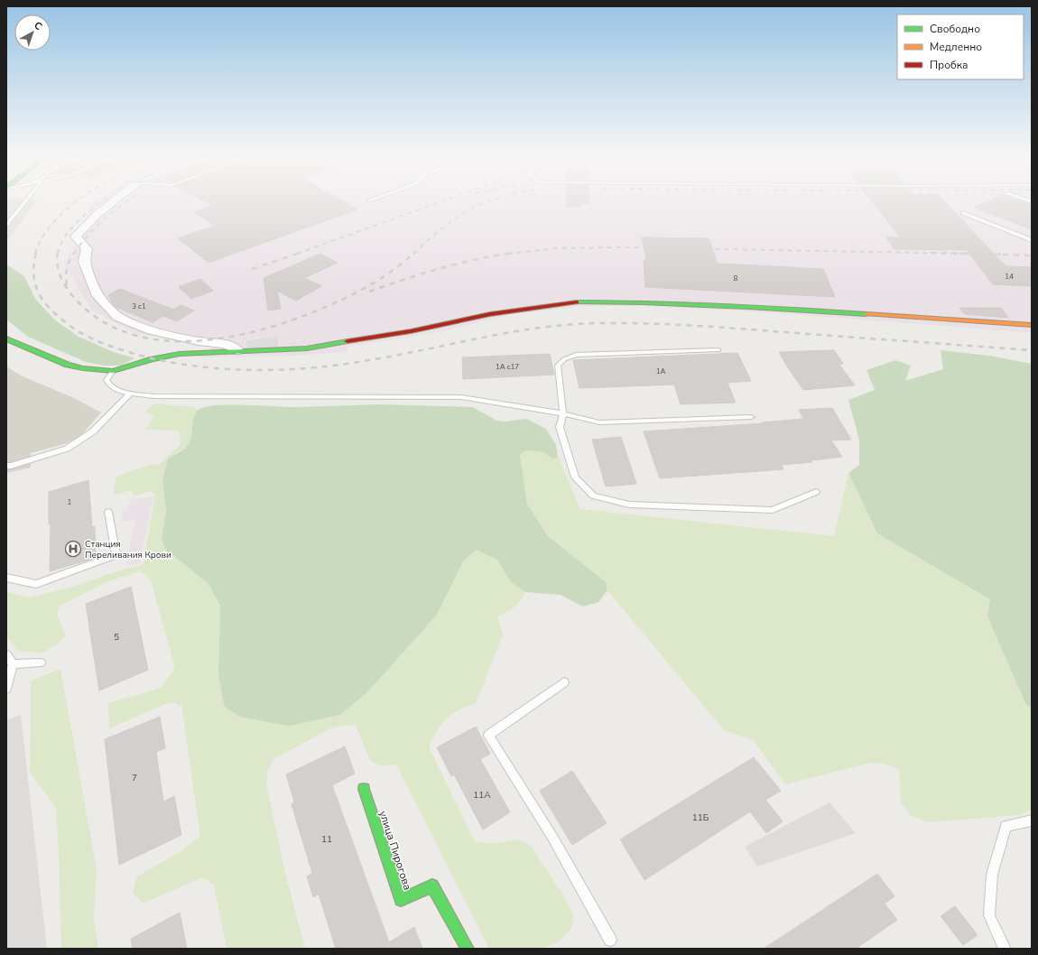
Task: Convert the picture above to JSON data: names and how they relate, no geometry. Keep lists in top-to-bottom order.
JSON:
{
  "streets": {
    "street": ["улица Пирогова"]
  },
  "places": {
    "hospital": ["Станция Переливания Крови"]
  },
  "house_numbers": [
    "14",
    "8",
    "3 с1",
    "1А с17",
    "1А",
    "1",
    "5",
    "7",
    "11А",
    "11Б",
    "11"
  ],
  "legend": ["Свободно", "Медленно", "Пробка"],
  "north": "top right"
}
